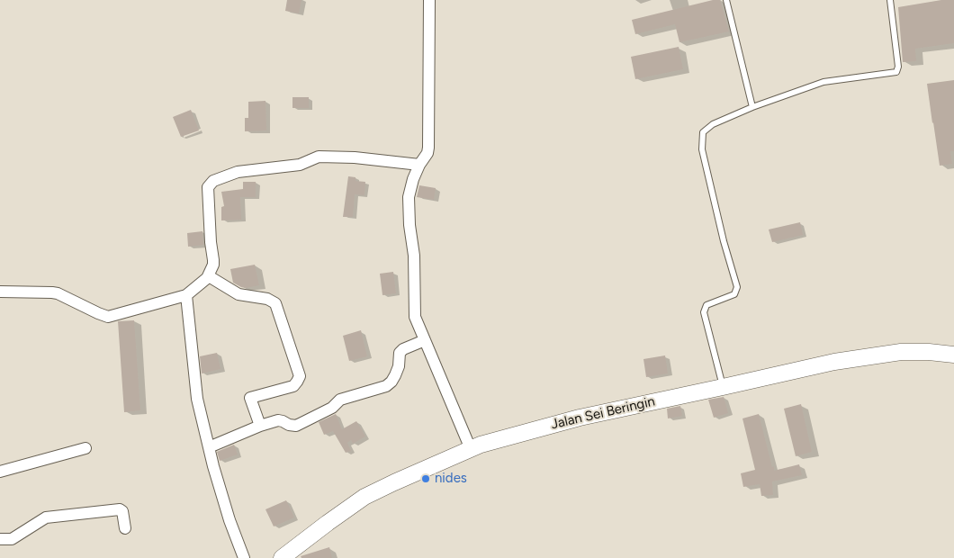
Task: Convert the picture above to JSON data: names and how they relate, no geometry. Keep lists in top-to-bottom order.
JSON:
{
  "streets": {
    "street": ["Jalan Sei Beringin"]
  },
  "places": ["nides"]
}
